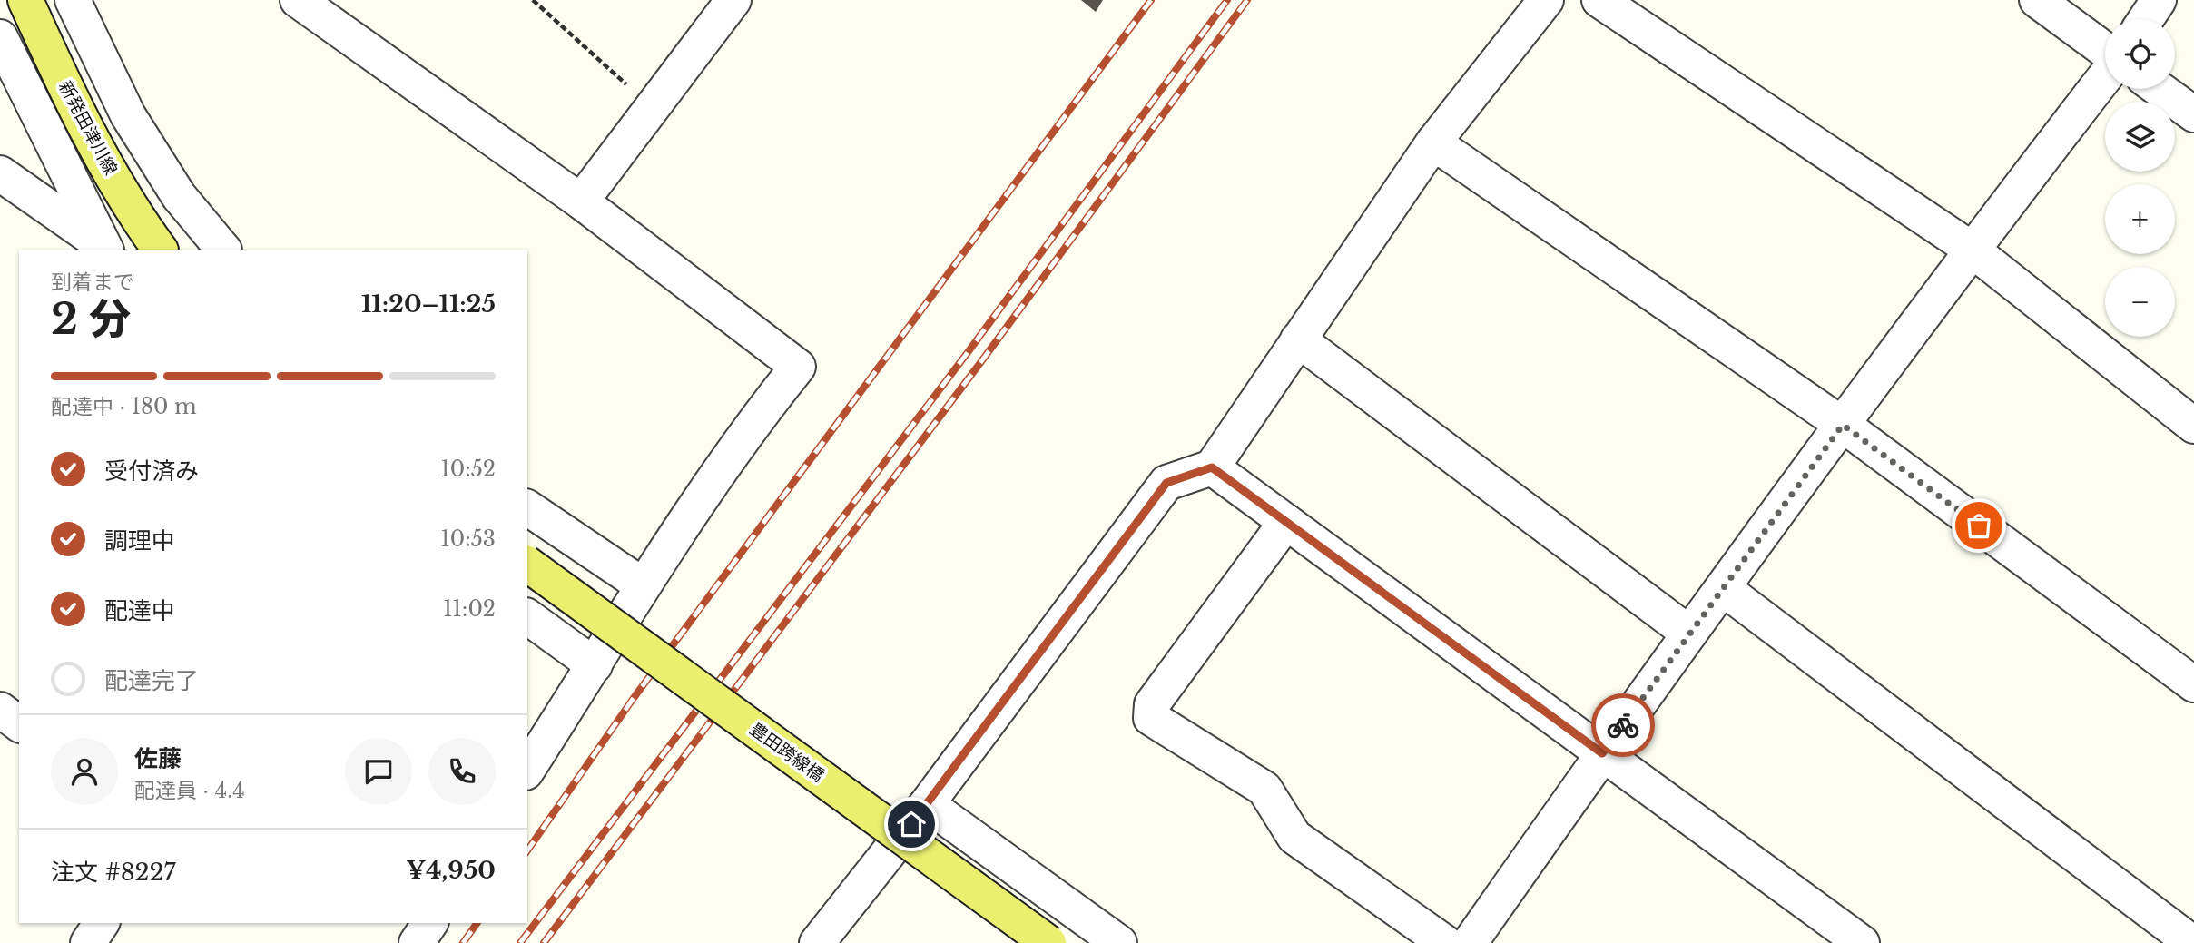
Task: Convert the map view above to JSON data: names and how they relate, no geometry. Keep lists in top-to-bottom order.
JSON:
{
  "streets": {
    "main road": ["新発田津川線", "豊田跨線橋"]
  },
  "page": {
    "map_buttons": ["+", "−"],
    "heading": ["2 分", "到着まで", "11:20–11:25"],
    "panel": [
      "佐藤",
      "配達員 · 4.4",
      "注文 #8227",
      "¥4,950"
    ],
    "bar": "配達中 · 180 m",
    "list": [
      ["受付済み", "10:52"],
      ["調理中", "10:53"],
      ["配達中", "11:02"],
      "配達完了"
    ]
  }
}
